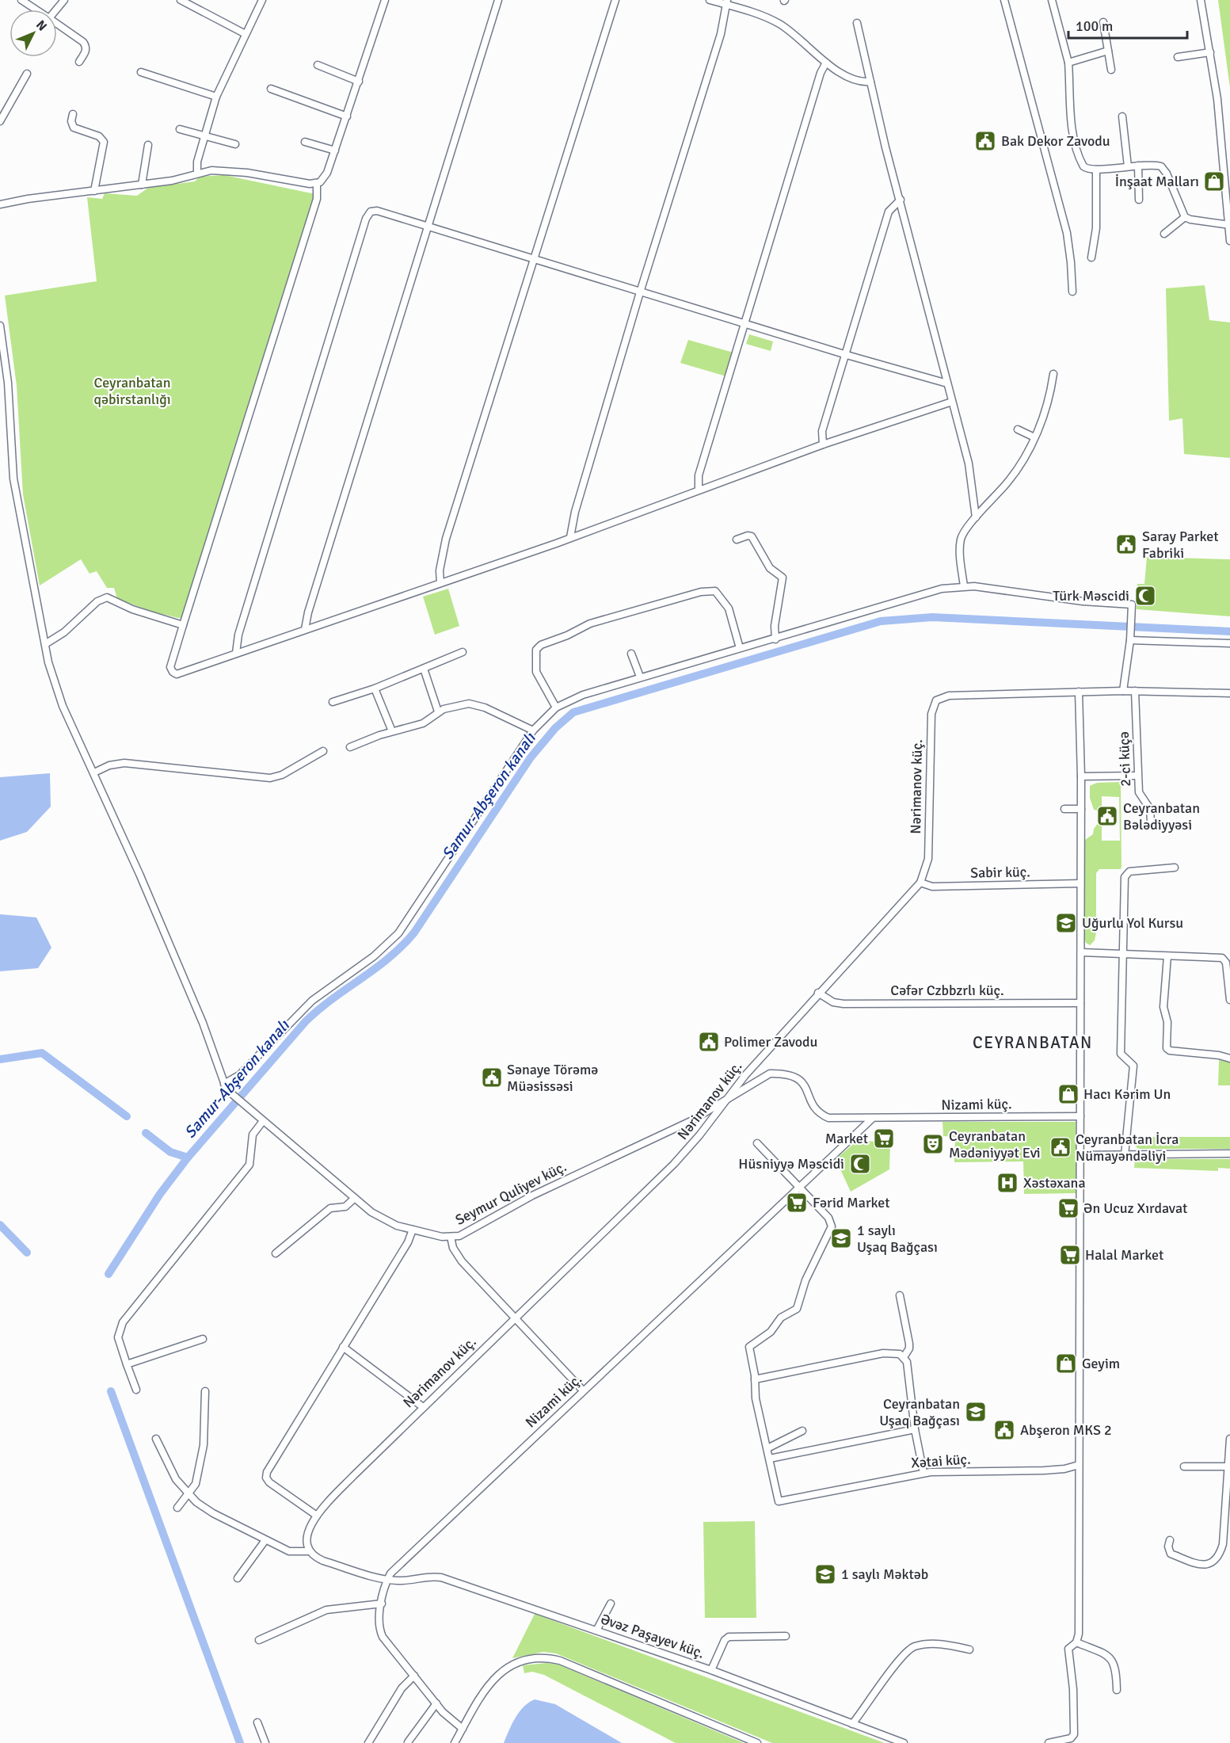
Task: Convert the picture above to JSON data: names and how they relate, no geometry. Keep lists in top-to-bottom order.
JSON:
{
  "streets": {
    "street": [
      "2-ci küçə",
      "Nərimanov küç.",
      "Sabir küç.",
      "Cəfər Czbbzrlı küç.",
      "Nizami küç.",
      "Seymur Quliyev küç.",
      "Xətai küç.",
      "Əvəz Paşayev küç."
    ]
  },
  "crossings": [
    ["2-ci küçə", "Nərimanov küç."],
    ["Nərimanov küç.", "Sabir küç."],
    ["Nərimanov küç.", "Cəfər Czbbzrlı küç."],
    ["Nərimanov küç.", "Nizami küç."],
    ["Nərimanov küç.", "Seymur Quliyev küç."],
    ["Nizami küç.", "Seymur Quliyev küç."],
    ["Nizami küç.", "Əvəz Paşayev küç."]
  ],
  "districts": ["CEYRANBATAN"],
  "water": ["Samur-Abşeron kanalı"],
  "parks": ["Ceyranbatan qəbirstanlığı"],
  "places": {
    "public building": [
      "Bak Dekor Zavodu",
      "Saray Parket Fabriki",
      "Ceyranbatan Bələdiyyəsi",
      "Polimer Zavodu",
      "Sənaye Törəmə Müəsissəsi",
      "Ceyranbatan İcra Nümayəndəliyi",
      "Abşeron MKS 2"
    ],
    "shop": ["İnşaat Malları", "Hacı Kərim Un", "Geyim"],
    "mosque": ["Türk Məscidi", "Hüsniyyə Məscidi"],
    "school or university": [
      "Uğurlu Yol Kursu",
      "1 saylı Uşaq Bağçası",
      "Ceyranbatan Uşaq Bağçası",
      "1 saylı Məktəb"
    ],
    "supermarket": [
      "Market",
      "Fərid Market",
      "Ən Ucuz Xırdavat",
      "Halal Market"
    ],
    "theatre": ["Ceyranbatan Mədəniyyət Evi"],
    "hospital": ["Xəstəxana"]
  },
  "scale_bar": "100 m",
  "north": "top right"
}
